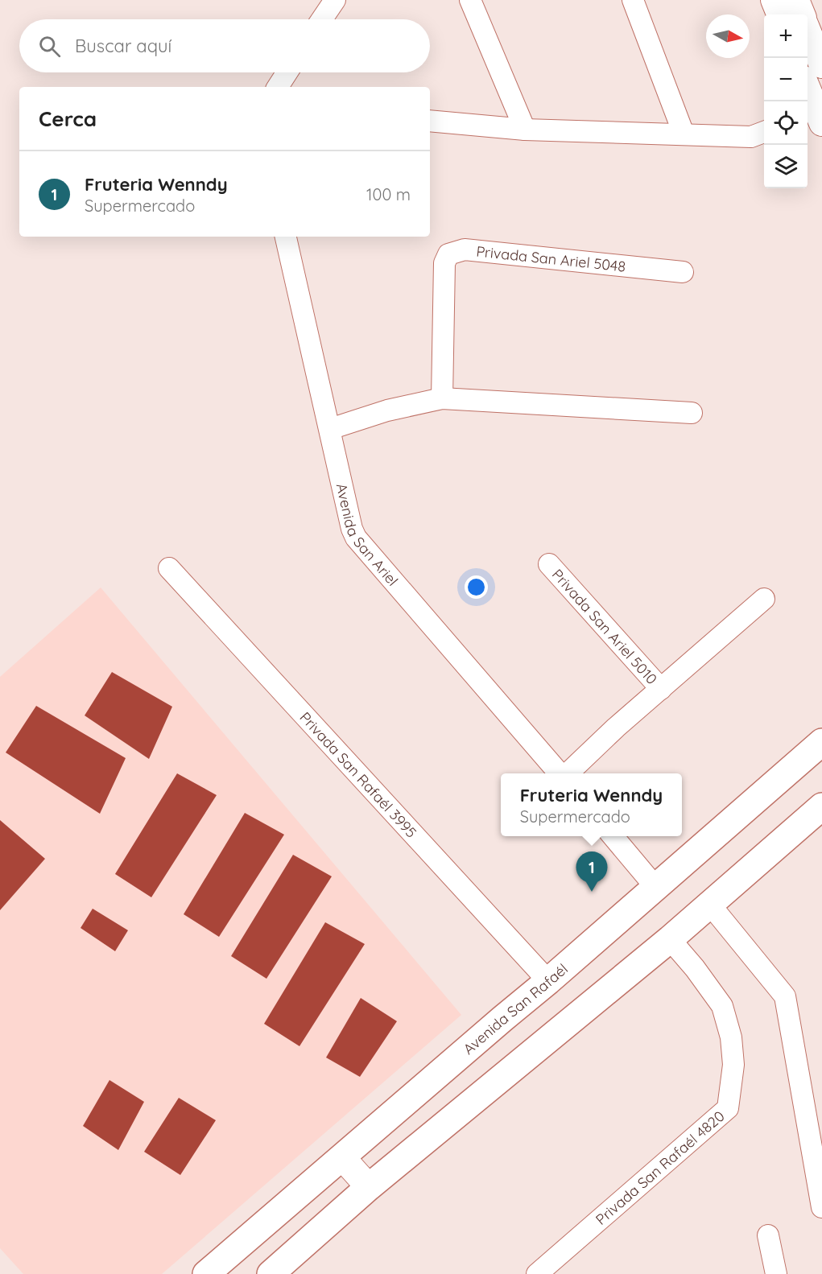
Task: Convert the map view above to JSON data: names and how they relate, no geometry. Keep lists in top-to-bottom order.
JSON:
{
  "streets": {
    "main road": ["Avenida San Rafaél"],
    "street": [
      "Privada San Ariel 5048",
      "Avenida San Ariel",
      "Privada San Ariel 5010",
      "Privada San Rafaél 3995",
      "Privada San Rafaél 4820"
    ]
  },
  "crossings": [
    ["Privada San Rafaél 3995", "Avenida San Rafaél"]
  ],
  "north": "right",
  "page": {
    "map_buttons": ["+", "−"],
    "search": "Buscar aquí",
    "heading": "Cerca",
    "list": [
      {
        "mark": "1",
        "name": "Fruteria Wenndy",
        "note": "Supermercado",
        "value": "100 m"
      }
    ],
    "popup": ["Fruteria Wenndy", "Supermercado"],
    "pins": "1"
  }
}
